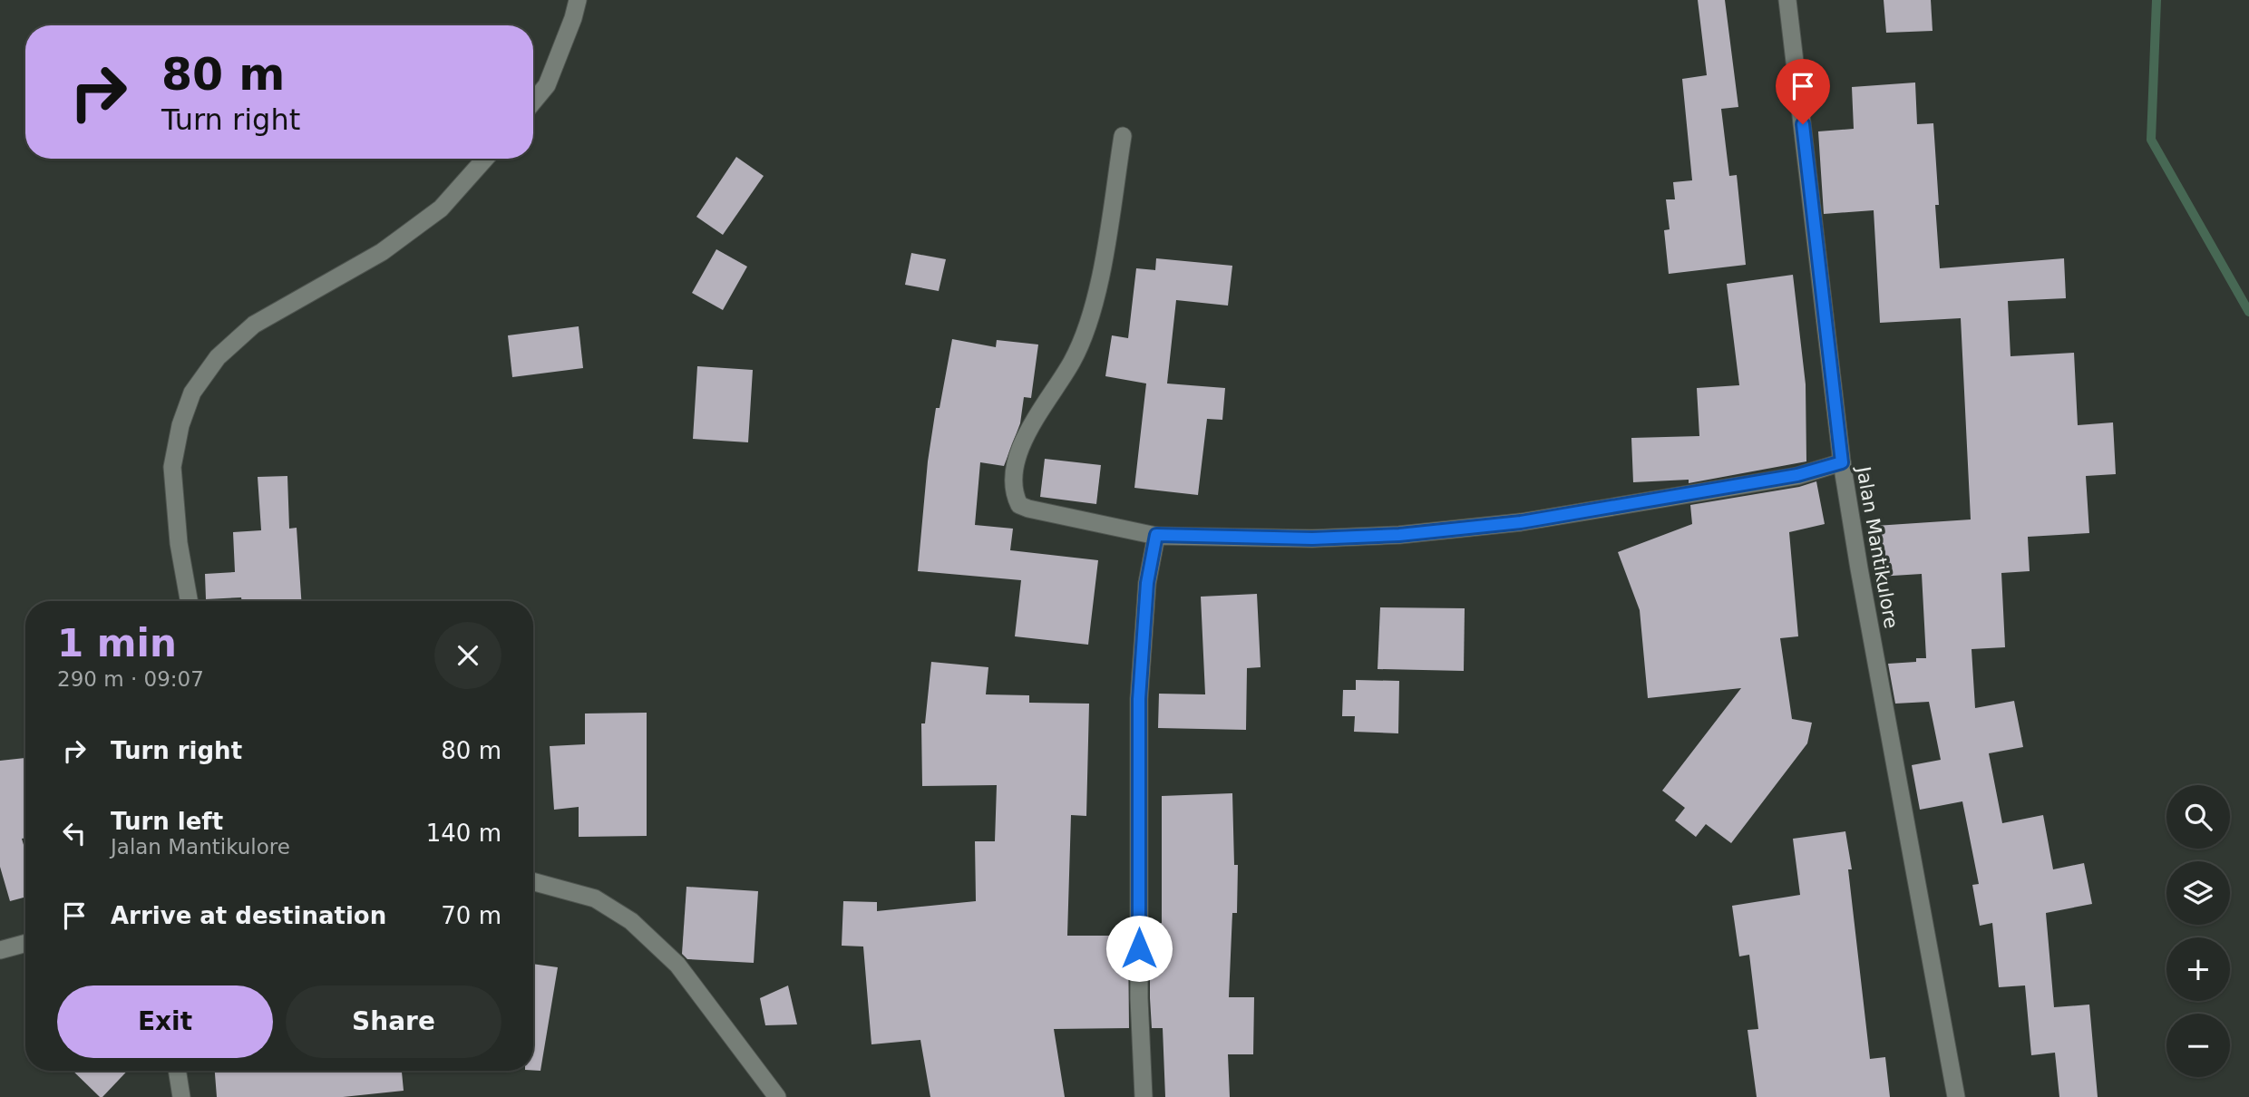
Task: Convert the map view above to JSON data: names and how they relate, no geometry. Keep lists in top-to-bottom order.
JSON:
{
  "streets": {
    "street": ["Jalan Mantikulore"]
  },
  "page": {
    "turn": ["80 m", "Turn right"],
    "heading": ["1 min", "290 m · 09:07"],
    "list": [
      {
        "name": "Turn right",
        "value": "80 m"
      },
      {
        "name": "Turn left",
        "note": "Jalan Mantikulore",
        "value": "140 m"
      },
      {
        "name": "Arrive at destination",
        "value": "70 m"
      }
    ],
    "map_buttons": ["+", "−"],
    "buttons": ["Exit", "Share"]
  }
}
